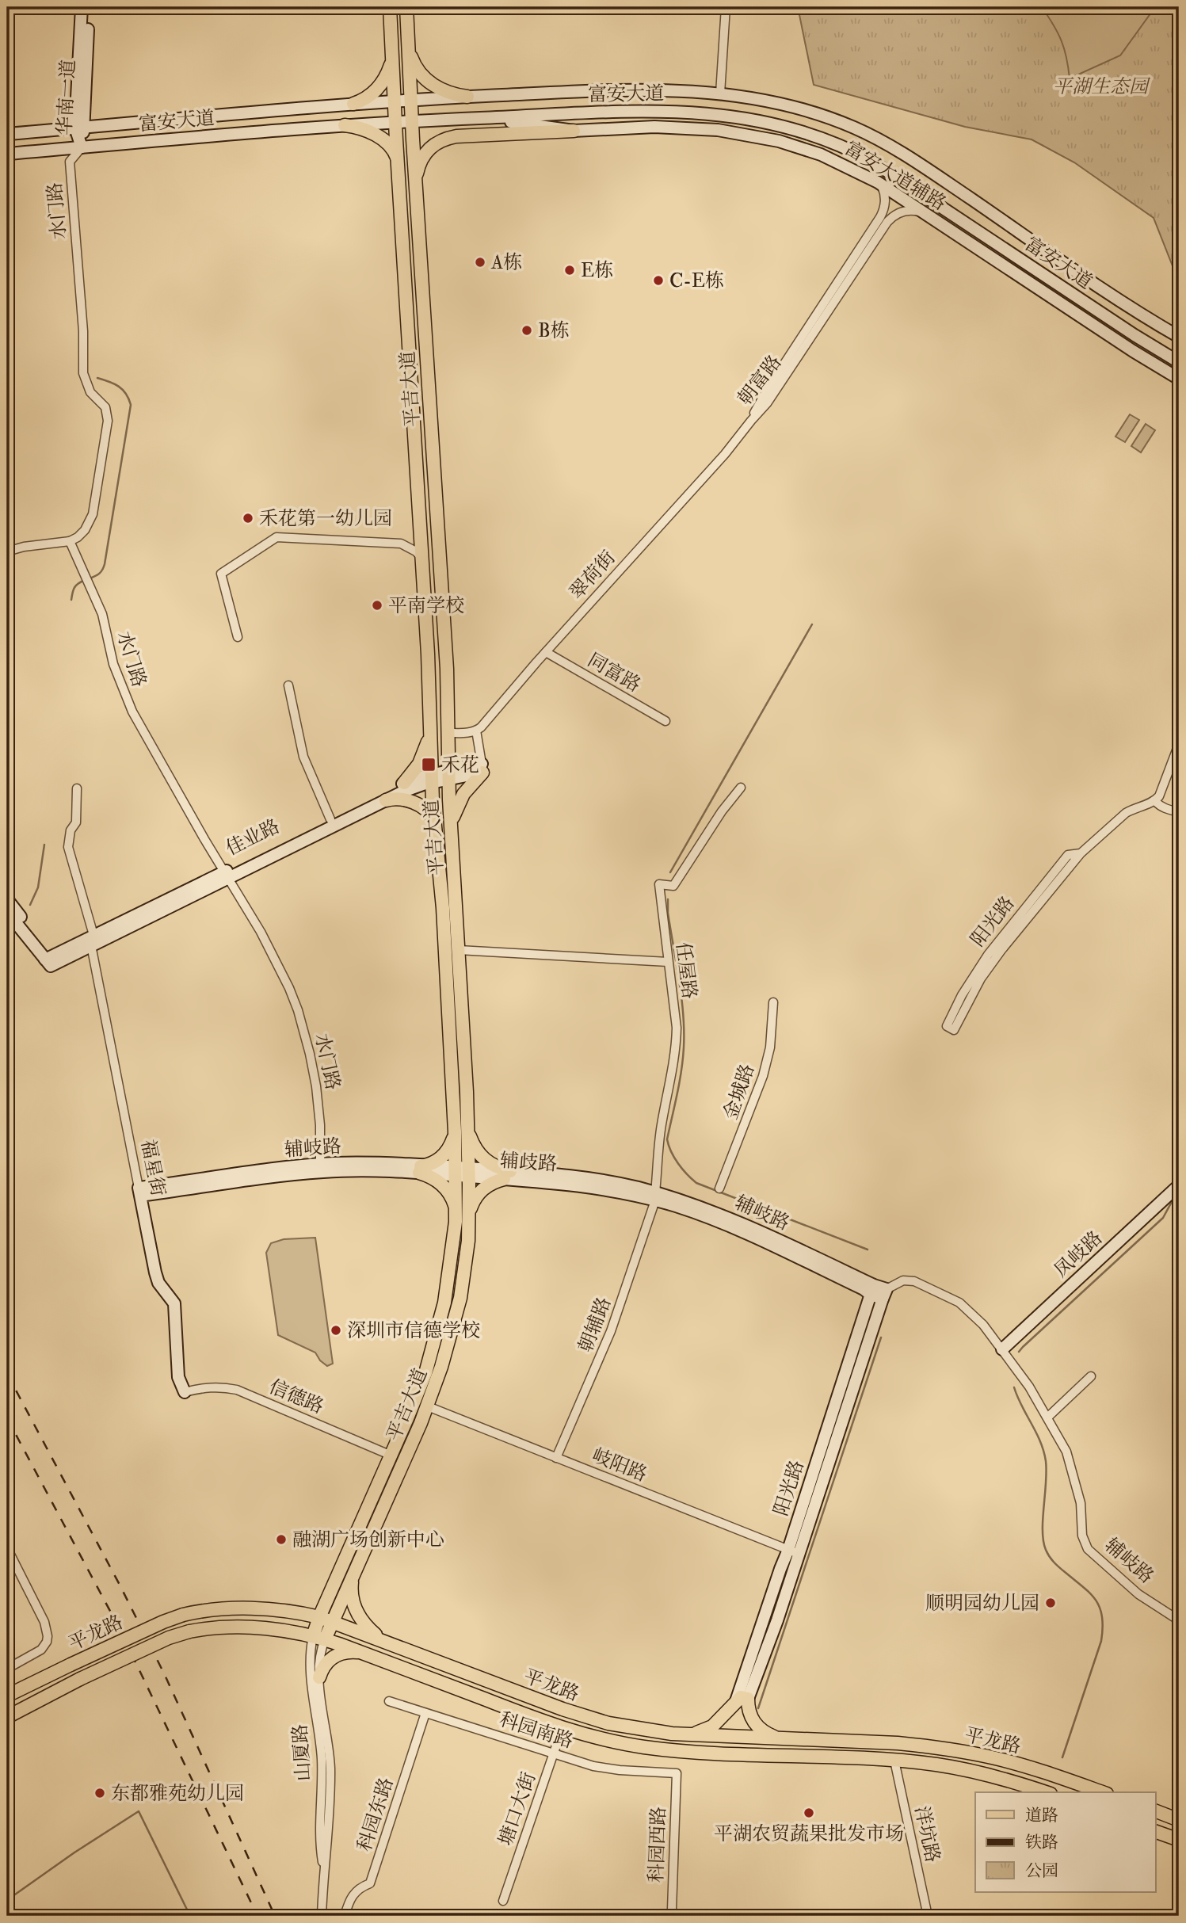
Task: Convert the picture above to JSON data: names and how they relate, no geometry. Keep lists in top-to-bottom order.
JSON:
{
  "streets": {
    "main road": [
      "富安大道",
      "华南一道",
      "富安大道辅路",
      "平吉大道",
      "佳业路",
      "阳光路",
      "辅岐路",
      "辅歧路",
      "福星街",
      "凤岐路",
      "平龙路"
    ],
    "street": [
      "水门路",
      "朝富路",
      "翠荷街",
      "同富路",
      "任屋路",
      "金城路",
      "朝辅路",
      "信德路",
      "岐阳路",
      "科园南路",
      "山厦路",
      "塘口大街",
      "科园东路",
      "洋坑路",
      "科园西路"
    ]
  },
  "crossings": [
    ["富安大道", "华南一道"],
    ["富安大道", "富安大道辅路"],
    ["富安大道", "水门路"],
    ["富安大道", "平吉大道"],
    ["华南一道", "水门路"],
    ["富安大道辅路", "朝富路"],
    ["水门路", "佳业路"],
    ["水门路", "辅岐路"],
    ["朝富路", "翠荷街"],
    ["平吉大道", "佳业路"],
    ["平吉大道", "辅岐路"],
    ["平吉大道", "辅歧路"],
    ["平吉大道", "信德路"],
    ["平吉大道", "岐阳路"],
    ["平吉大道", "平龙路"],
    ["平吉大道", "山厦路"],
    ["翠荷街", "同富路"],
    ["佳业路", "福星街"],
    ["阳光路", "辅岐路"],
    ["阳光路", "辅歧路"],
    ["阳光路", "岐阳路"],
    ["任屋路", "辅歧路"],
    ["任屋路", "朝辅路"],
    ["辅岐路", "辅歧路"],
    ["辅岐路", "福星街"],
    ["辅岐路", "凤岐路"],
    ["辅歧路", "朝辅路"],
    ["福星街", "信德路"],
    ["朝辅路", "岐阳路"],
    ["平龙路", "山厦路"],
    ["平龙路", "塘口大街"],
    ["平龙路", "洋坑路"],
    ["科园南路", "塘口大街"],
    ["科园南路", "科园东路"],
    ["科园南路", "科园西路"]
  ],
  "parks": ["平湖生态园"],
  "places": {
    "other": [
      "A栋",
      "E栋",
      "C-E栋",
      "B栋",
      "禾花第一幼儿园",
      "平南学校",
      "深圳市信德学校",
      "融湖广场创新中心",
      "顺明园幼儿园",
      "东都雅苑幼儿园",
      "平湖农贸蔬果批发市场"
    ],
    "transit": ["禾花"]
  },
  "legend": ["道路", "铁路", "公园"]
}
